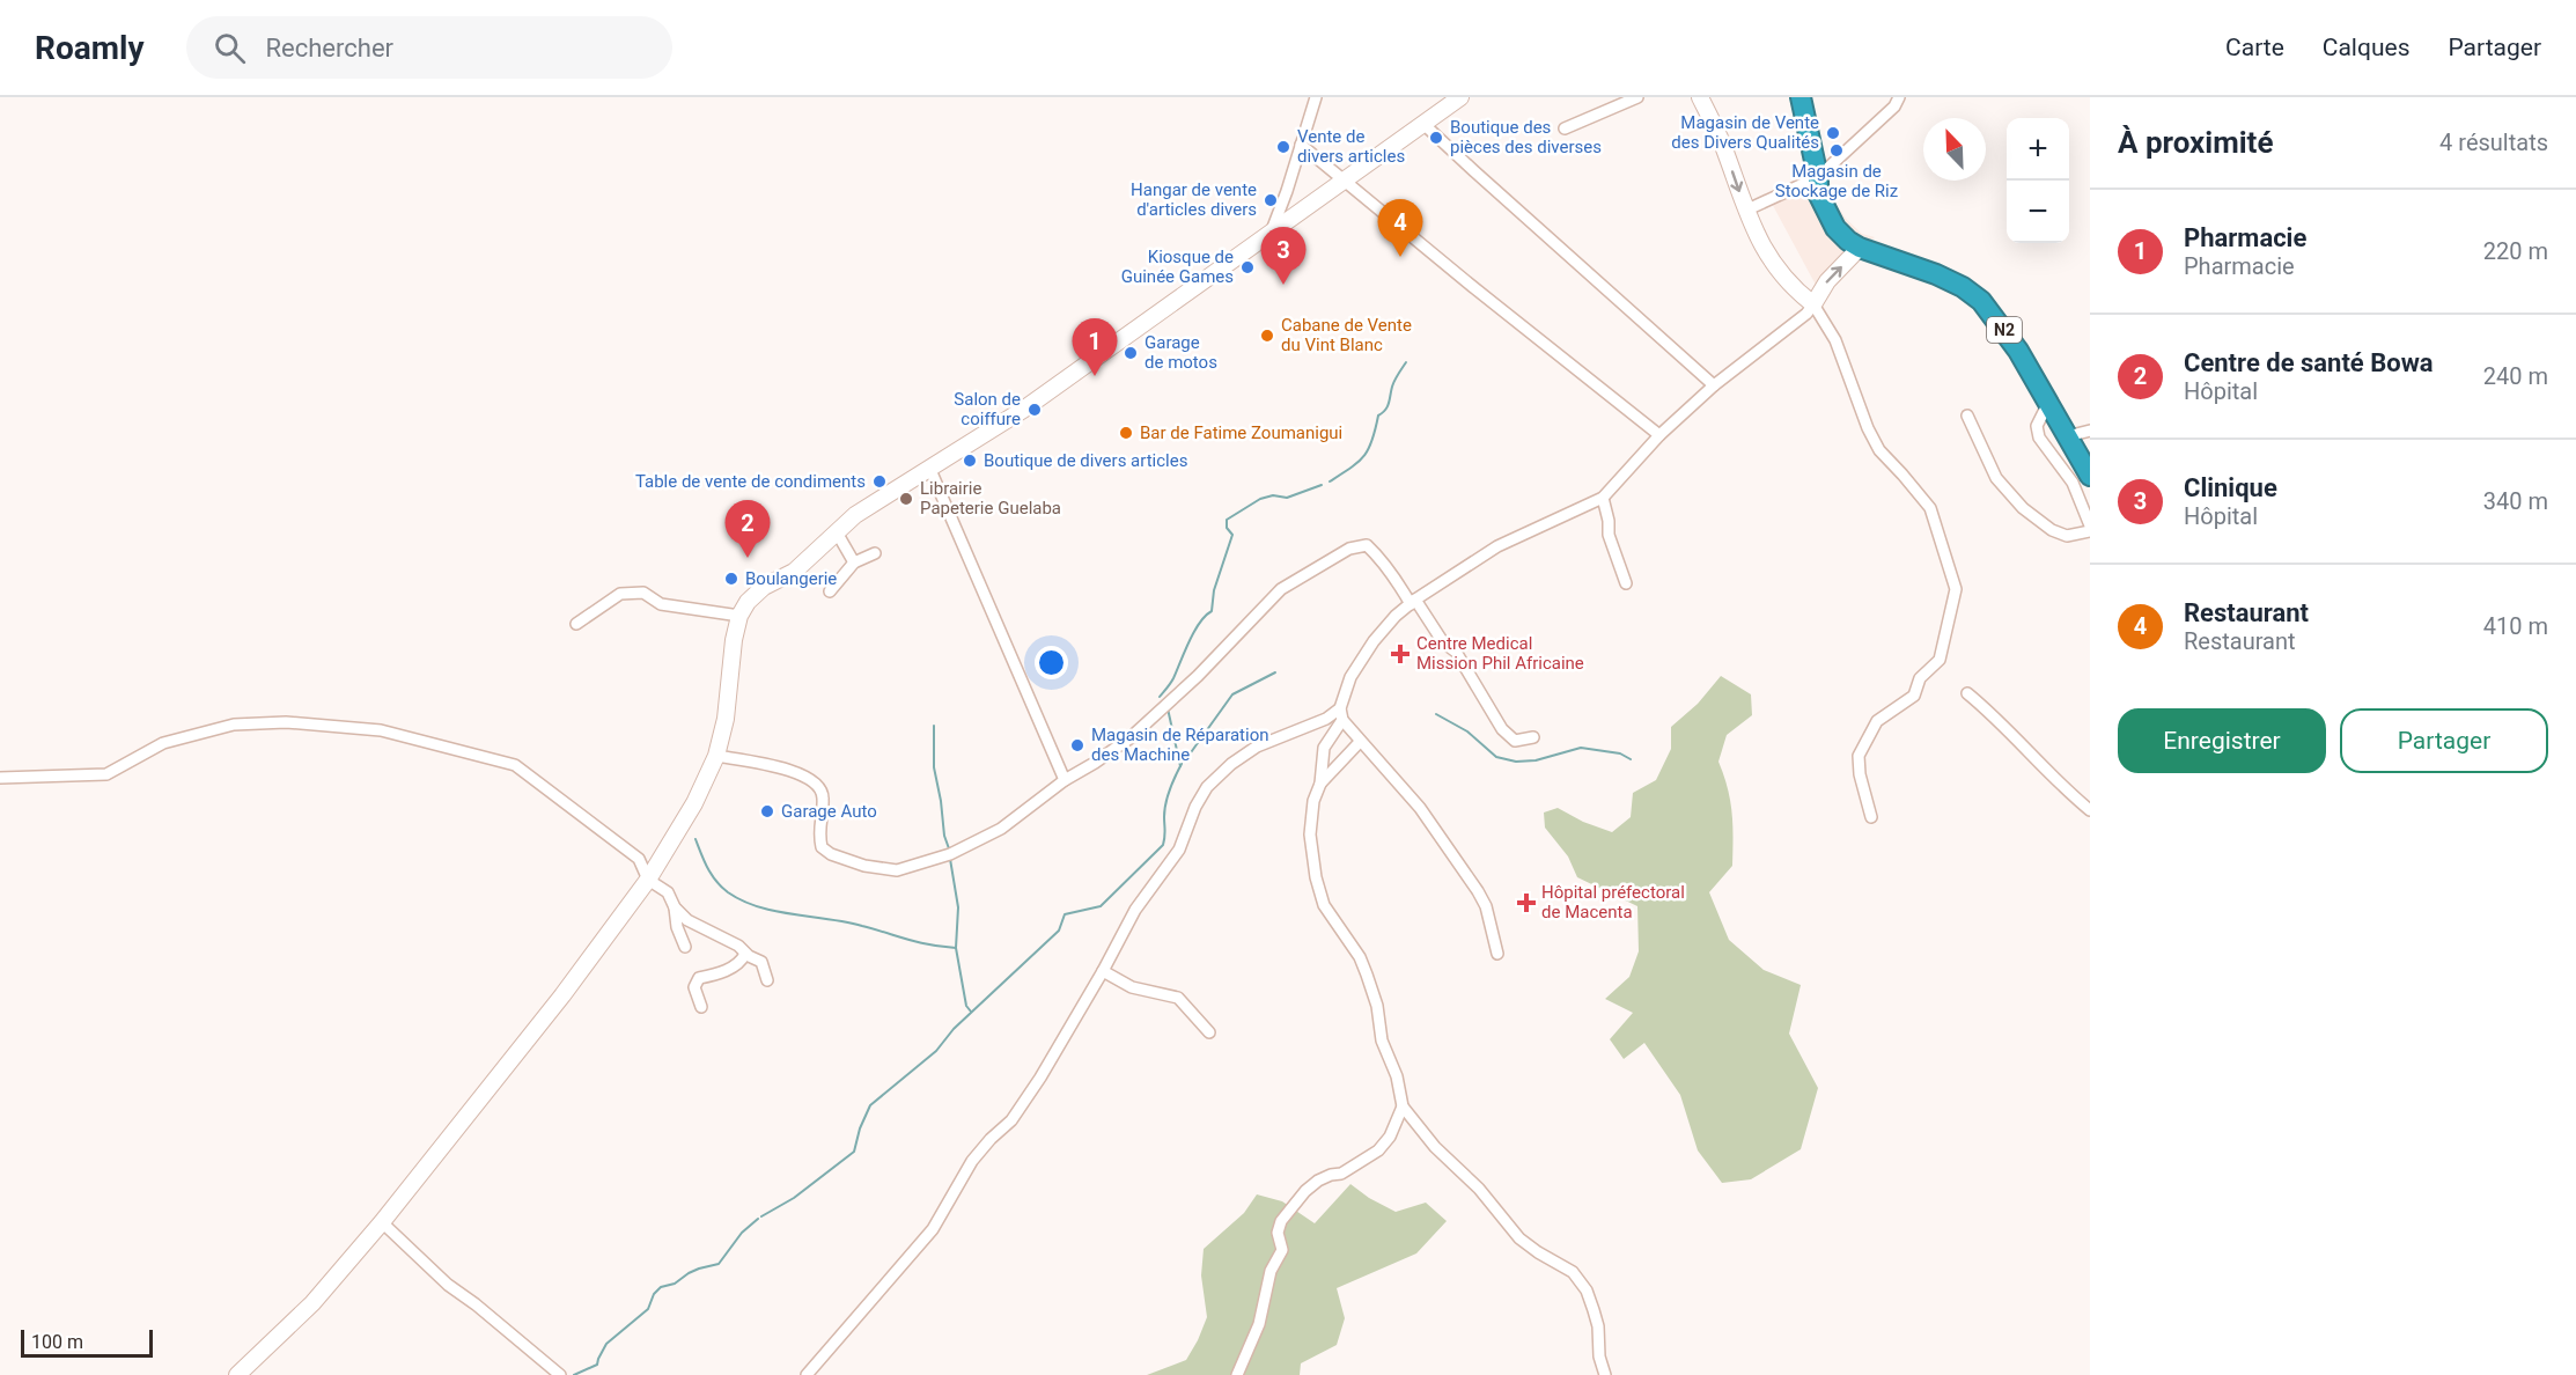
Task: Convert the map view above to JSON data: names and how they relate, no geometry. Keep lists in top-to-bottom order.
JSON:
{
  "streets": {
    "highway": ["N2"]
  },
  "places": {
    "other": [
      "Magasin de Vente des Divers Qualités",
      "Boutique des pièces des diverses",
      "Vente de divers articles",
      "Magasin de Stockage de Riz",
      "Hangar de vente d'articles divers",
      "Kiosque de Guinée Games",
      "Cabane de Vente du Vint Blanc",
      "Garage de motos",
      "Salon de coiffure",
      "Bar de Fatime Zoumanigui",
      "Boutique de divers articles",
      "Table de vente de condiments",
      "Librairie Papeterie Guelaba",
      "Boulangerie",
      "Magasin de Réparation des Machine",
      "Garage Auto"
    ],
    "health": ["Centre Medical Mission Phil Africaine", "Hôpital préfectoral de Macenta"]
  },
  "scale_bar": "100 m",
  "north": "top left",
  "page": {
    "header": "Roamly",
    "search": "Rechercher",
    "nav": ["Carte", "Calques", "Partager"],
    "heading": ["À proximité", "4 résultats"],
    "map_buttons": ["+", "−"],
    "list": [
      {
        "mark": "1",
        "name": "Pharmacie",
        "note": "Pharmacie",
        "value": "220 m"
      },
      {
        "mark": "2",
        "name": "Centre de santé Bowa",
        "note": "Hôpital",
        "value": "240 m"
      },
      {
        "mark": "3",
        "name": "Clinique",
        "note": "Hôpital",
        "value": "340 m"
      },
      {
        "mark": "4",
        "name": "Restaurant",
        "note": "Restaurant",
        "value": "410 m"
      }
    ],
    "pins": [
      "4",
      "3",
      "1",
      "2"
    ],
    "buttons": ["Enregistrer", "Partager"],
    "scale": "100 m"
  }
}
